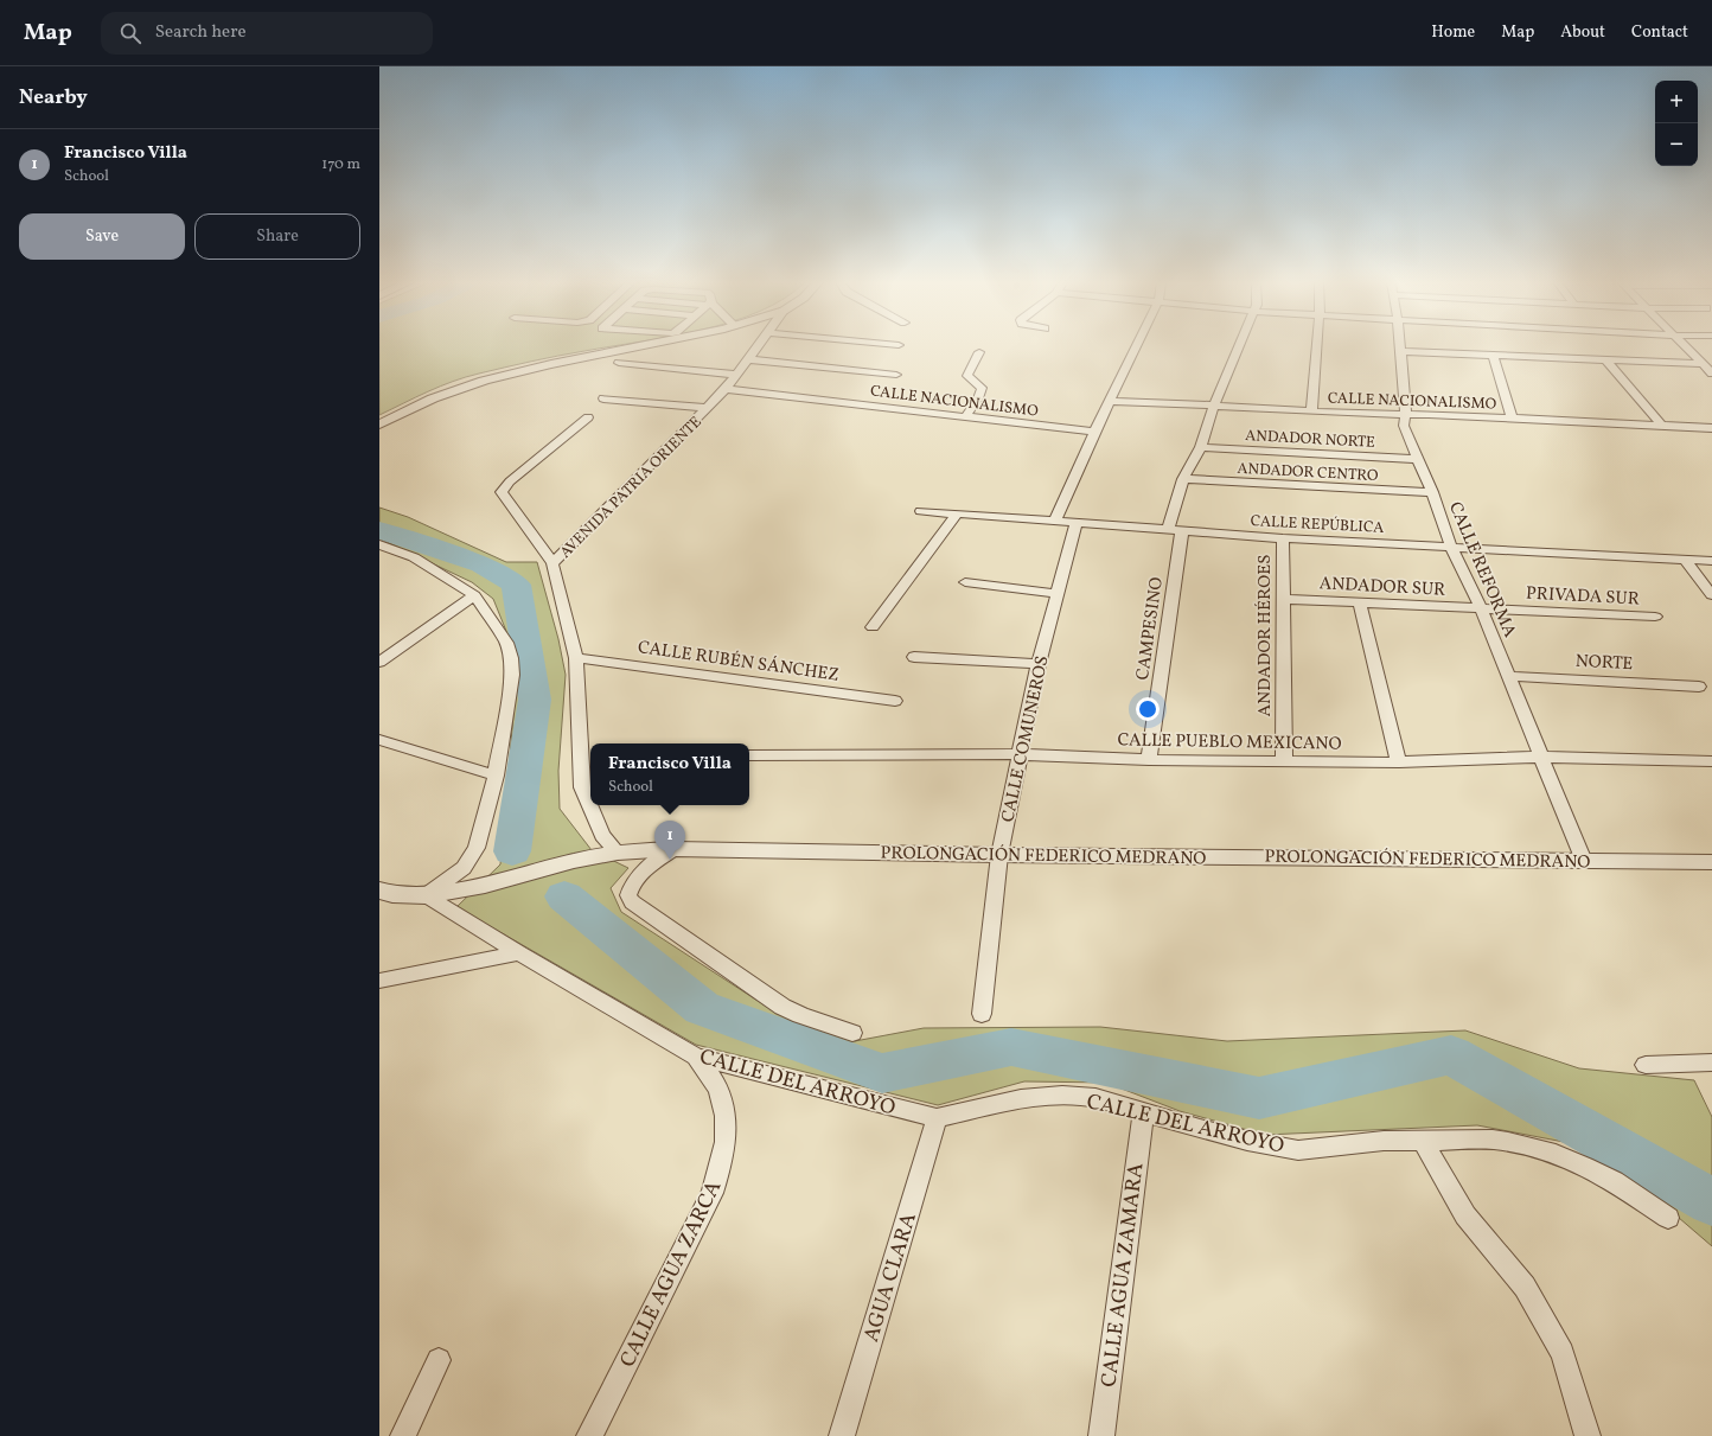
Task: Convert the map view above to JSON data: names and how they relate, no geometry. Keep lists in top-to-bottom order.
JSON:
{
  "streets": {
    "street": [
      "CALLE NACIONALISMO",
      "ANDADOR NORTE",
      "ANDADOR CENTRO",
      "AVENIDA PATRIA ORIENTE",
      "CALLE REPÚBLICA",
      "CALLE REFORMA",
      "ANDADOR SUR",
      "PRIVADA SUR",
      "CAMPESINO",
      "ANDADOR HÉROES",
      "CALLE RUBÉN SÁNCHEZ",
      "NORTE",
      "CALLE COMUNEROS",
      "CALLE PUEBLO MEXICANO",
      "PROLONGACIÓN FEDERICO MEDRANO",
      "CALLE DEL ARROYO",
      "CALLE AGUA ZARCA",
      "CALLE AGUA ZAMARA",
      "AGUA CLARA"
    ]
  },
  "crossings": [
    ["CALLE NACIONALISMO", "AVENIDA PATRIA ORIENTE"],
    ["CALLE NACIONALISMO", "CALLE REFORMA"],
    ["ANDADOR NORTE", "CALLE REFORMA"],
    ["ANDADOR CENTRO", "CALLE REFORMA"],
    ["AVENIDA PATRIA ORIENTE", "CALLE RUBÉN SÁNCHEZ"],
    ["AVENIDA PATRIA ORIENTE", "PROLONGACIÓN FEDERICO MEDRANO"],
    ["CALLE REPÚBLICA", "CALLE REFORMA"],
    ["CALLE REPÚBLICA", "CAMPESINO"],
    ["CALLE REPÚBLICA", "ANDADOR HÉROES"],
    ["CALLE REPÚBLICA", "CALLE COMUNEROS"],
    ["CALLE REFORMA", "ANDADOR SUR"],
    ["CALLE REFORMA", "PRIVADA SUR"],
    ["CALLE REFORMA", "NORTE"],
    ["CALLE REFORMA", "CALLE PUEBLO MEXICANO"],
    ["CALLE REFORMA", "PROLONGACIÓN FEDERICO MEDRANO"],
    ["ANDADOR SUR", "PRIVADA SUR"],
    ["ANDADOR SUR", "ANDADOR HÉROES"],
    ["CAMPESINO", "CALLE PUEBLO MEXICANO"],
    ["ANDADOR HÉROES", "CALLE PUEBLO MEXICANO"],
    ["CALLE COMUNEROS", "CALLE PUEBLO MEXICANO"],
    ["CALLE COMUNEROS", "PROLONGACIÓN FEDERICO MEDRANO"],
    ["PROLONGACIÓN FEDERICO MEDRANO", "CALLE DEL ARROYO"],
    ["CALLE DEL ARROYO", "CALLE AGUA ZARCA"],
    ["CALLE DEL ARROYO", "CALLE AGUA ZAMARA"],
    ["CALLE DEL ARROYO", "AGUA CLARA"]
  ],
  "page": {
    "header": "Map",
    "search": "Search here",
    "nav": [
      "Home",
      "Map",
      "About",
      "Contact"
    ],
    "heading": "Nearby",
    "map_buttons": ["+", "−"],
    "list": [
      {
        "mark": "1",
        "name": "Francisco Villa",
        "note": "School",
        "value": "170 m"
      }
    ],
    "buttons": ["Save", "Share"],
    "popup": ["Francisco Villa", "School"],
    "pins": "1"
  }
}
